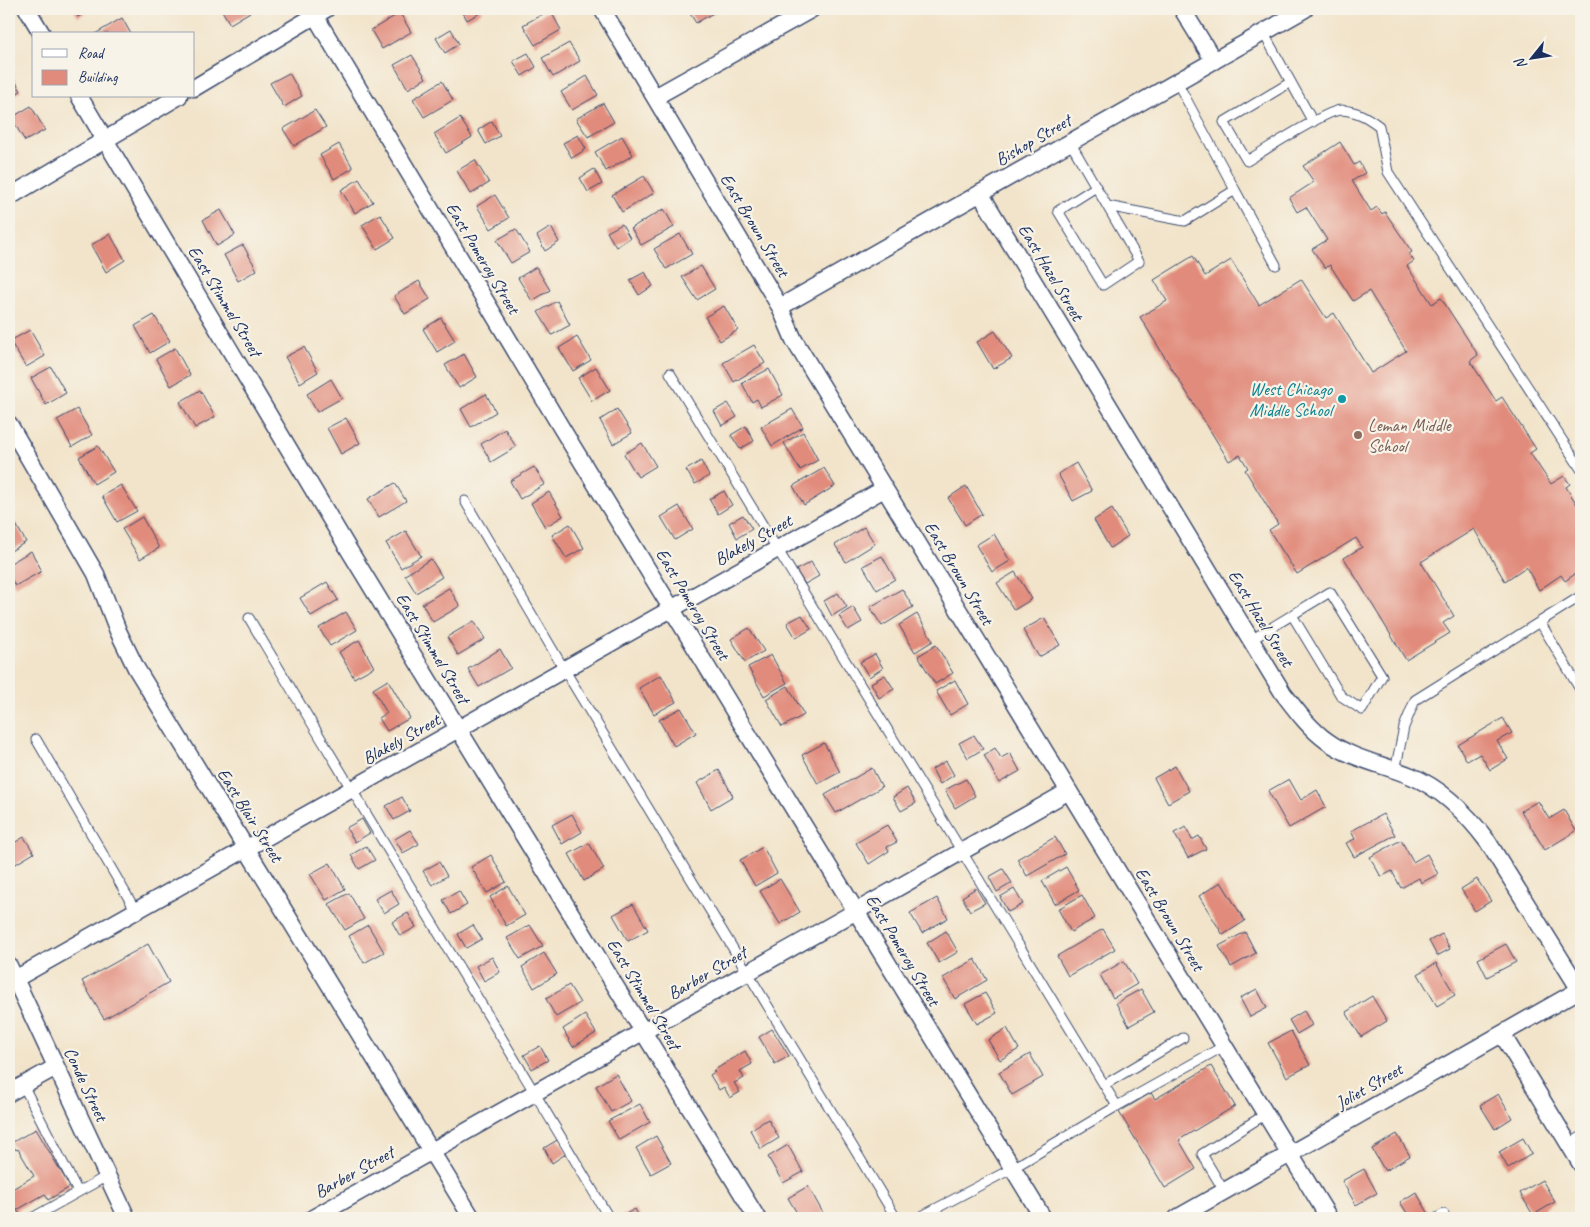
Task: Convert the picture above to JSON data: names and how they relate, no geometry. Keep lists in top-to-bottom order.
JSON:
{
  "streets": {
    "street": [
      "Bishop Street",
      "East Brown Street",
      "East Pomeroy Street",
      "East Hazel Street",
      "East Stimmel Street",
      "Blakely Street",
      "East Blair Street",
      "Barber Street",
      "Conde Street",
      "Joliet Street"
    ]
  },
  "crossings": [
    ["Bishop Street", "East Brown Street"],
    ["Bishop Street", "East Hazel Street"],
    ["East Brown Street", "Blakely Street"],
    ["East Brown Street", "Barber Street"],
    ["East Brown Street", "Joliet Street"],
    ["East Pomeroy Street", "Blakely Street"],
    ["East Pomeroy Street", "Barber Street"],
    ["East Hazel Street", "Joliet Street"],
    ["East Stimmel Street", "Blakely Street"],
    ["East Stimmel Street", "Barber Street"],
    ["Blakely Street", "East Blair Street"],
    ["Blakely Street", "Conde Street"],
    ["East Blair Street", "Barber Street"]
  ],
  "places": ["West Chicago Middle School", "Leman Middle School"],
  "legend": ["Road", "Building"],
  "north": "bottom left"
}
